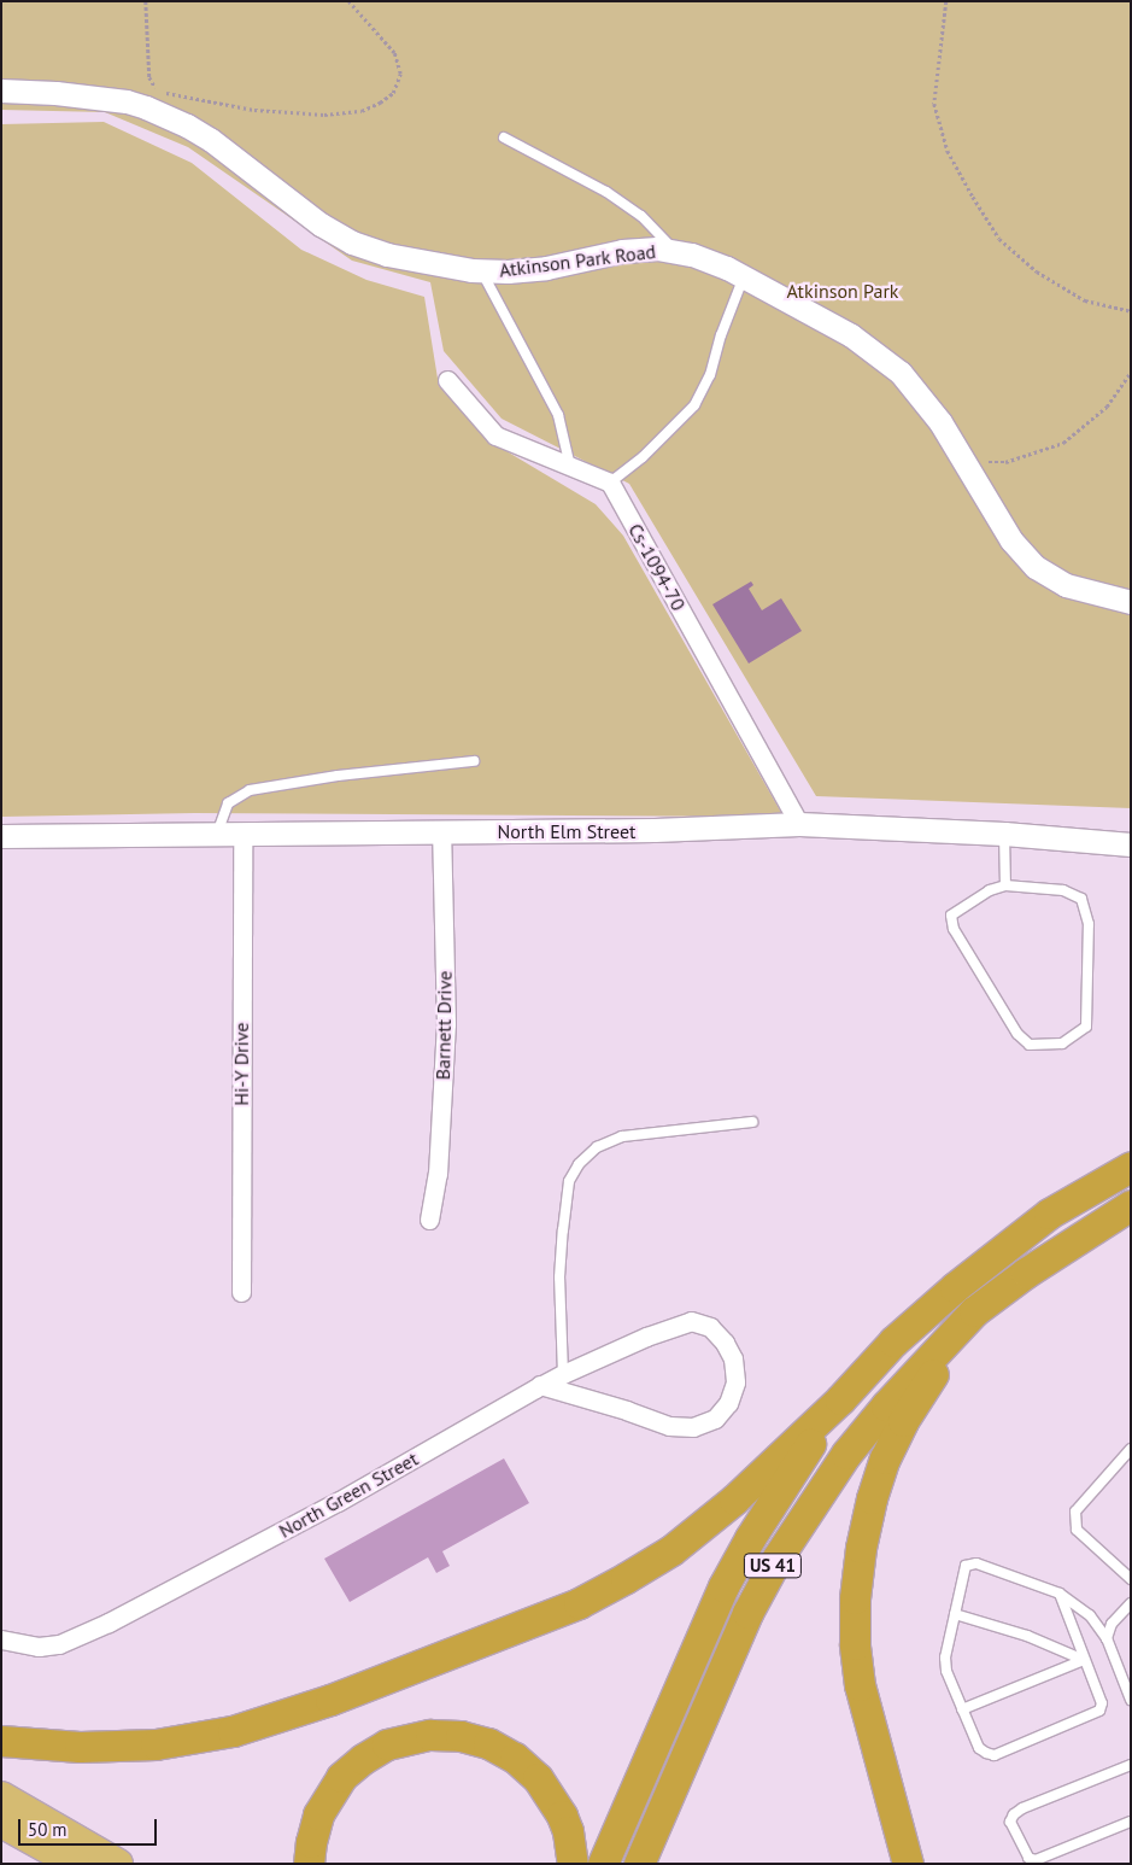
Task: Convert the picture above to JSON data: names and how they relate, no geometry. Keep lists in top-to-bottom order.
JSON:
{
  "streets": {
    "highway": ["US 41"],
    "street": [
      "Atkinson Park Road",
      "Cs-1094-70",
      "North Elm Street",
      "Barnett Drive",
      "Hi-Y Drive",
      "North Green Street"
    ]
  },
  "crossings": [
    ["Cs-1094-70", "North Elm Street"],
    ["North Elm Street", "Barnett Drive"],
    ["North Elm Street", "Hi-Y Drive"]
  ],
  "parks": ["Atkinson Park"],
  "scale_bar": "50 m"
}
